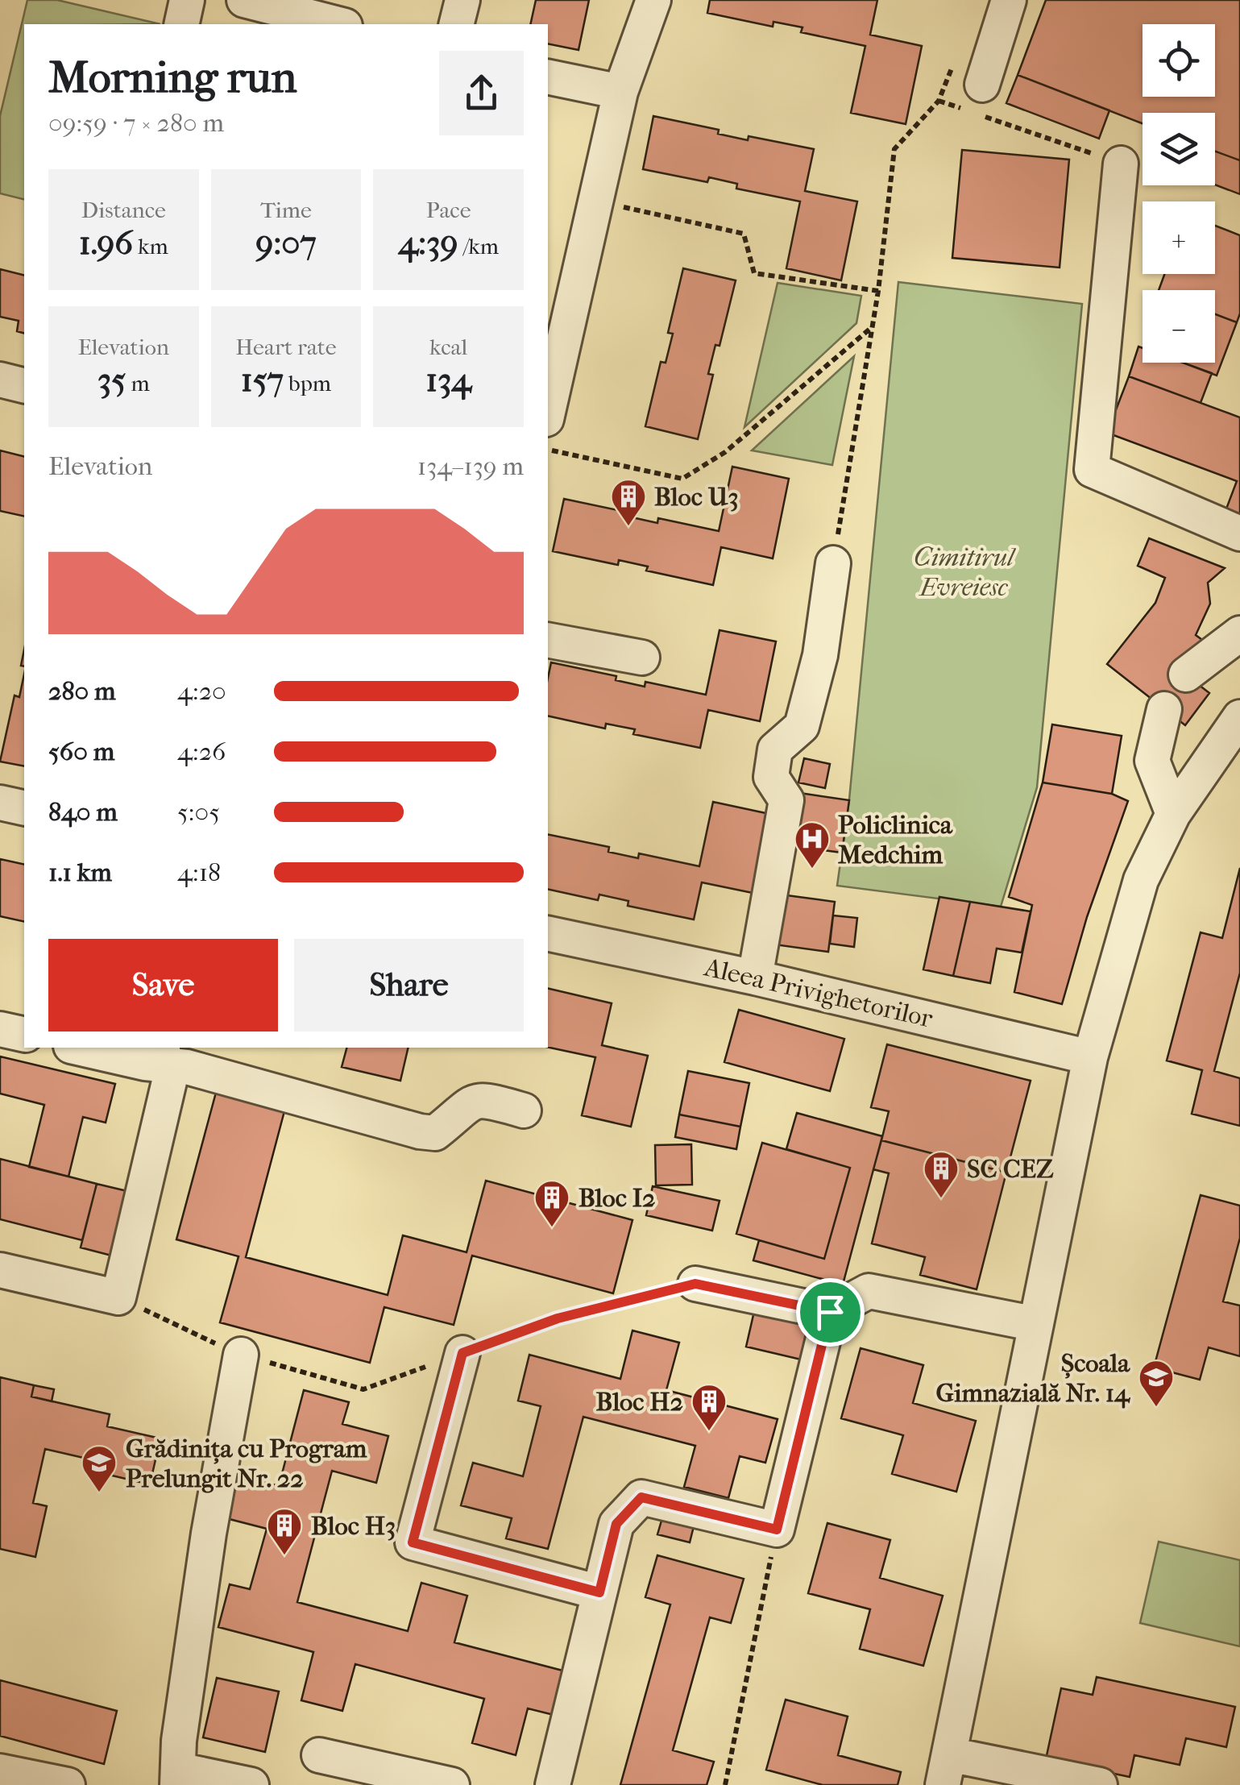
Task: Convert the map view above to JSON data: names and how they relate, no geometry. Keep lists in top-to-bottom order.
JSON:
{
  "streets": {
    "street": ["Aleea Privighetorilor"]
  },
  "parks": ["Cimitirul Evreiesc"],
  "places": {
    "building": [
      "Bloc U3",
      "SC CEZ",
      "Bloc I2",
      "Bloc H2",
      "Bloc H3"
    ],
    "hospital": ["Policlinica Medchim"],
    "school or university": ["Școala Gimnazială Nr. 14", "Grădinița cu Program Prelungit Nr. 22"]
  },
  "page": {
    "map_buttons": ["+", "−"],
    "heading": ["Morning run", "09:59 · 7 × 280 m"],
    "stats": [
      ["Distance", "1.96 km"],
      ["Time", "9:07"],
      ["Pace", "4:39 /km"],
      ["Elevation", "35 m"],
      ["Heart rate", "157 bpm"],
      ["kcal", "134"]
    ],
    "chart": ["Elevation", "134–139 m"],
    "list": [
      {
        "name": "280 m",
        "note": "4:20"
      },
      {
        "name": "560 m",
        "note": "4:26"
      },
      {
        "name": "840 m",
        "note": "5:05"
      },
      {
        "name": "1.1 km",
        "note": "4:18"
      }
    ],
    "buttons": ["Save", "Share"]
  }
}
